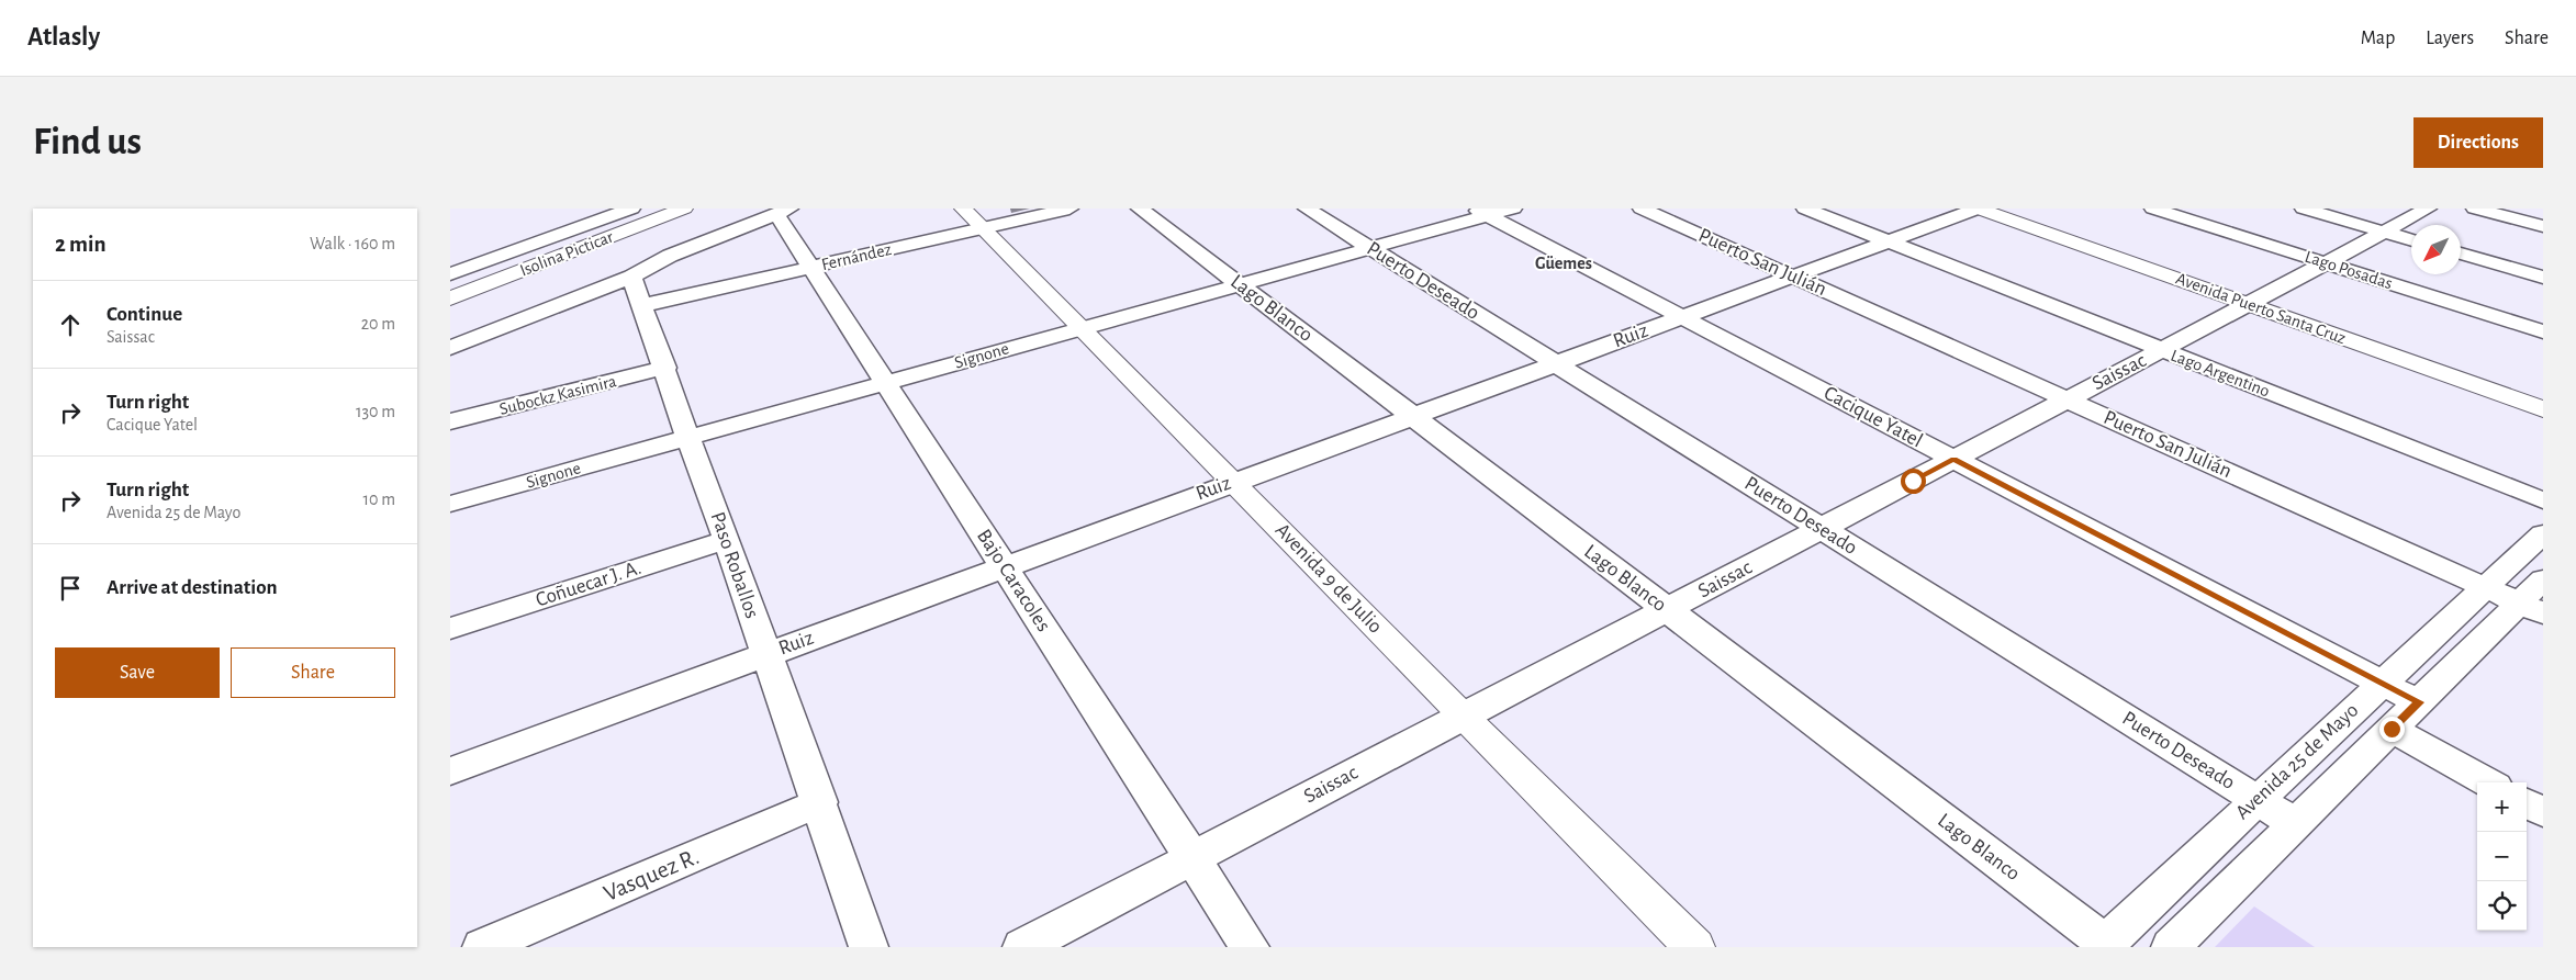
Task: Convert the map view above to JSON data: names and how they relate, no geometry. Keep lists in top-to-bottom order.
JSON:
{
  "streets": {
    "street": [
      "Isolina Picticar",
      "Fernández",
      "Puerto San Julián",
      "Lago Posadas",
      "Puerto Deseado",
      "Lago Blanco",
      "Avenida Puerto Santa Cruz",
      "Ruiz",
      "Signone",
      "Saissac",
      "Lago Argentino",
      "Subockz Kasimira",
      "Cacique Yatel",
      "Paso Roballos",
      "Avenida 9 de Julio",
      "Bajo Caracoles",
      "Coñuecar J. A.",
      "Avenida 25 de Mayo",
      "Vasquez R."
    ]
  },
  "crossings": [
    ["Fernández", "Paso Roballos"],
    ["Fernández", "Avenida 9 de Julio"],
    ["Fernández", "Bajo Caracoles"],
    ["Puerto San Julián", "Ruiz"],
    ["Puerto San Julián", "Saissac"],
    ["Puerto San Julián", "Avenida 25 de Mayo"],
    ["Lago Posadas", "Saissac"],
    ["Puerto Deseado", "Ruiz"],
    ["Puerto Deseado", "Signone"],
    ["Puerto Deseado", "Saissac"],
    ["Puerto Deseado", "Avenida 25 de Mayo"],
    ["Lago Blanco", "Ruiz"],
    ["Lago Blanco", "Signone"],
    ["Lago Blanco", "Saissac"],
    ["Lago Blanco", "Avenida 25 de Mayo"],
    ["Avenida Puerto Santa Cruz", "Ruiz"],
    ["Avenida Puerto Santa Cruz", "Saissac"],
    ["Ruiz", "Lago Argentino"],
    ["Ruiz", "Cacique Yatel"],
    ["Ruiz", "Paso Roballos"],
    ["Ruiz", "Avenida 9 de Julio"],
    ["Ruiz", "Bajo Caracoles"],
    ["Signone", "Cacique Yatel"],
    ["Signone", "Paso Roballos"],
    ["Signone", "Avenida 9 de Julio"],
    ["Signone", "Bajo Caracoles"],
    ["Saissac", "Lago Argentino"],
    ["Saissac", "Cacique Yatel"],
    ["Saissac", "Avenida 9 de Julio"],
    ["Saissac", "Bajo Caracoles"],
    ["Subockz Kasimira", "Paso Roballos"],
    ["Cacique Yatel", "Avenida 25 de Mayo"],
    ["Paso Roballos", "Coñuecar J. A."],
    ["Paso Roballos", "Vasquez R."]
  ],
  "districts": ["Güemes"],
  "north": "bottom left",
  "page": {
    "header": "Atlasly",
    "nav": ["Map", "Layers", "Share"],
    "buttons": [
      "Directions",
      ["Save", "Share"]
    ],
    "title": "Find us",
    "heading": ["2 min", "Walk · 160 m"],
    "list": [
      ["Continue", "Saissac", "20 m"],
      ["Turn right", "Cacique Yatel", "130 m"],
      ["Turn right", "Avenida 25 de Mayo", "10 m"],
      "Arrive at destination"
    ],
    "map_buttons": ["+", "−"]
  }
}
